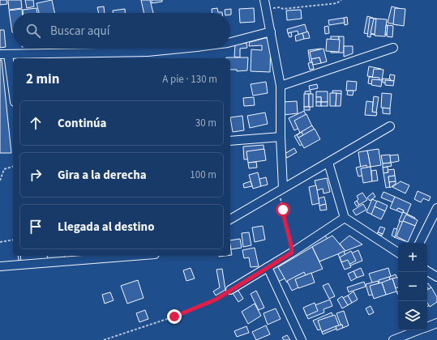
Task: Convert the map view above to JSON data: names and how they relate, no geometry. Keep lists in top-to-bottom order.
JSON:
{
  "page": {
    "search": "Buscar aquí",
    "heading": ["2 min", "A pie · 130 m"],
    "list": [
      ["Continúa", "30 m"],
      ["Gira a la derecha", "100 m"],
      "Llegada al destino"
    ],
    "map_buttons": ["+", "−"]
  }
}
